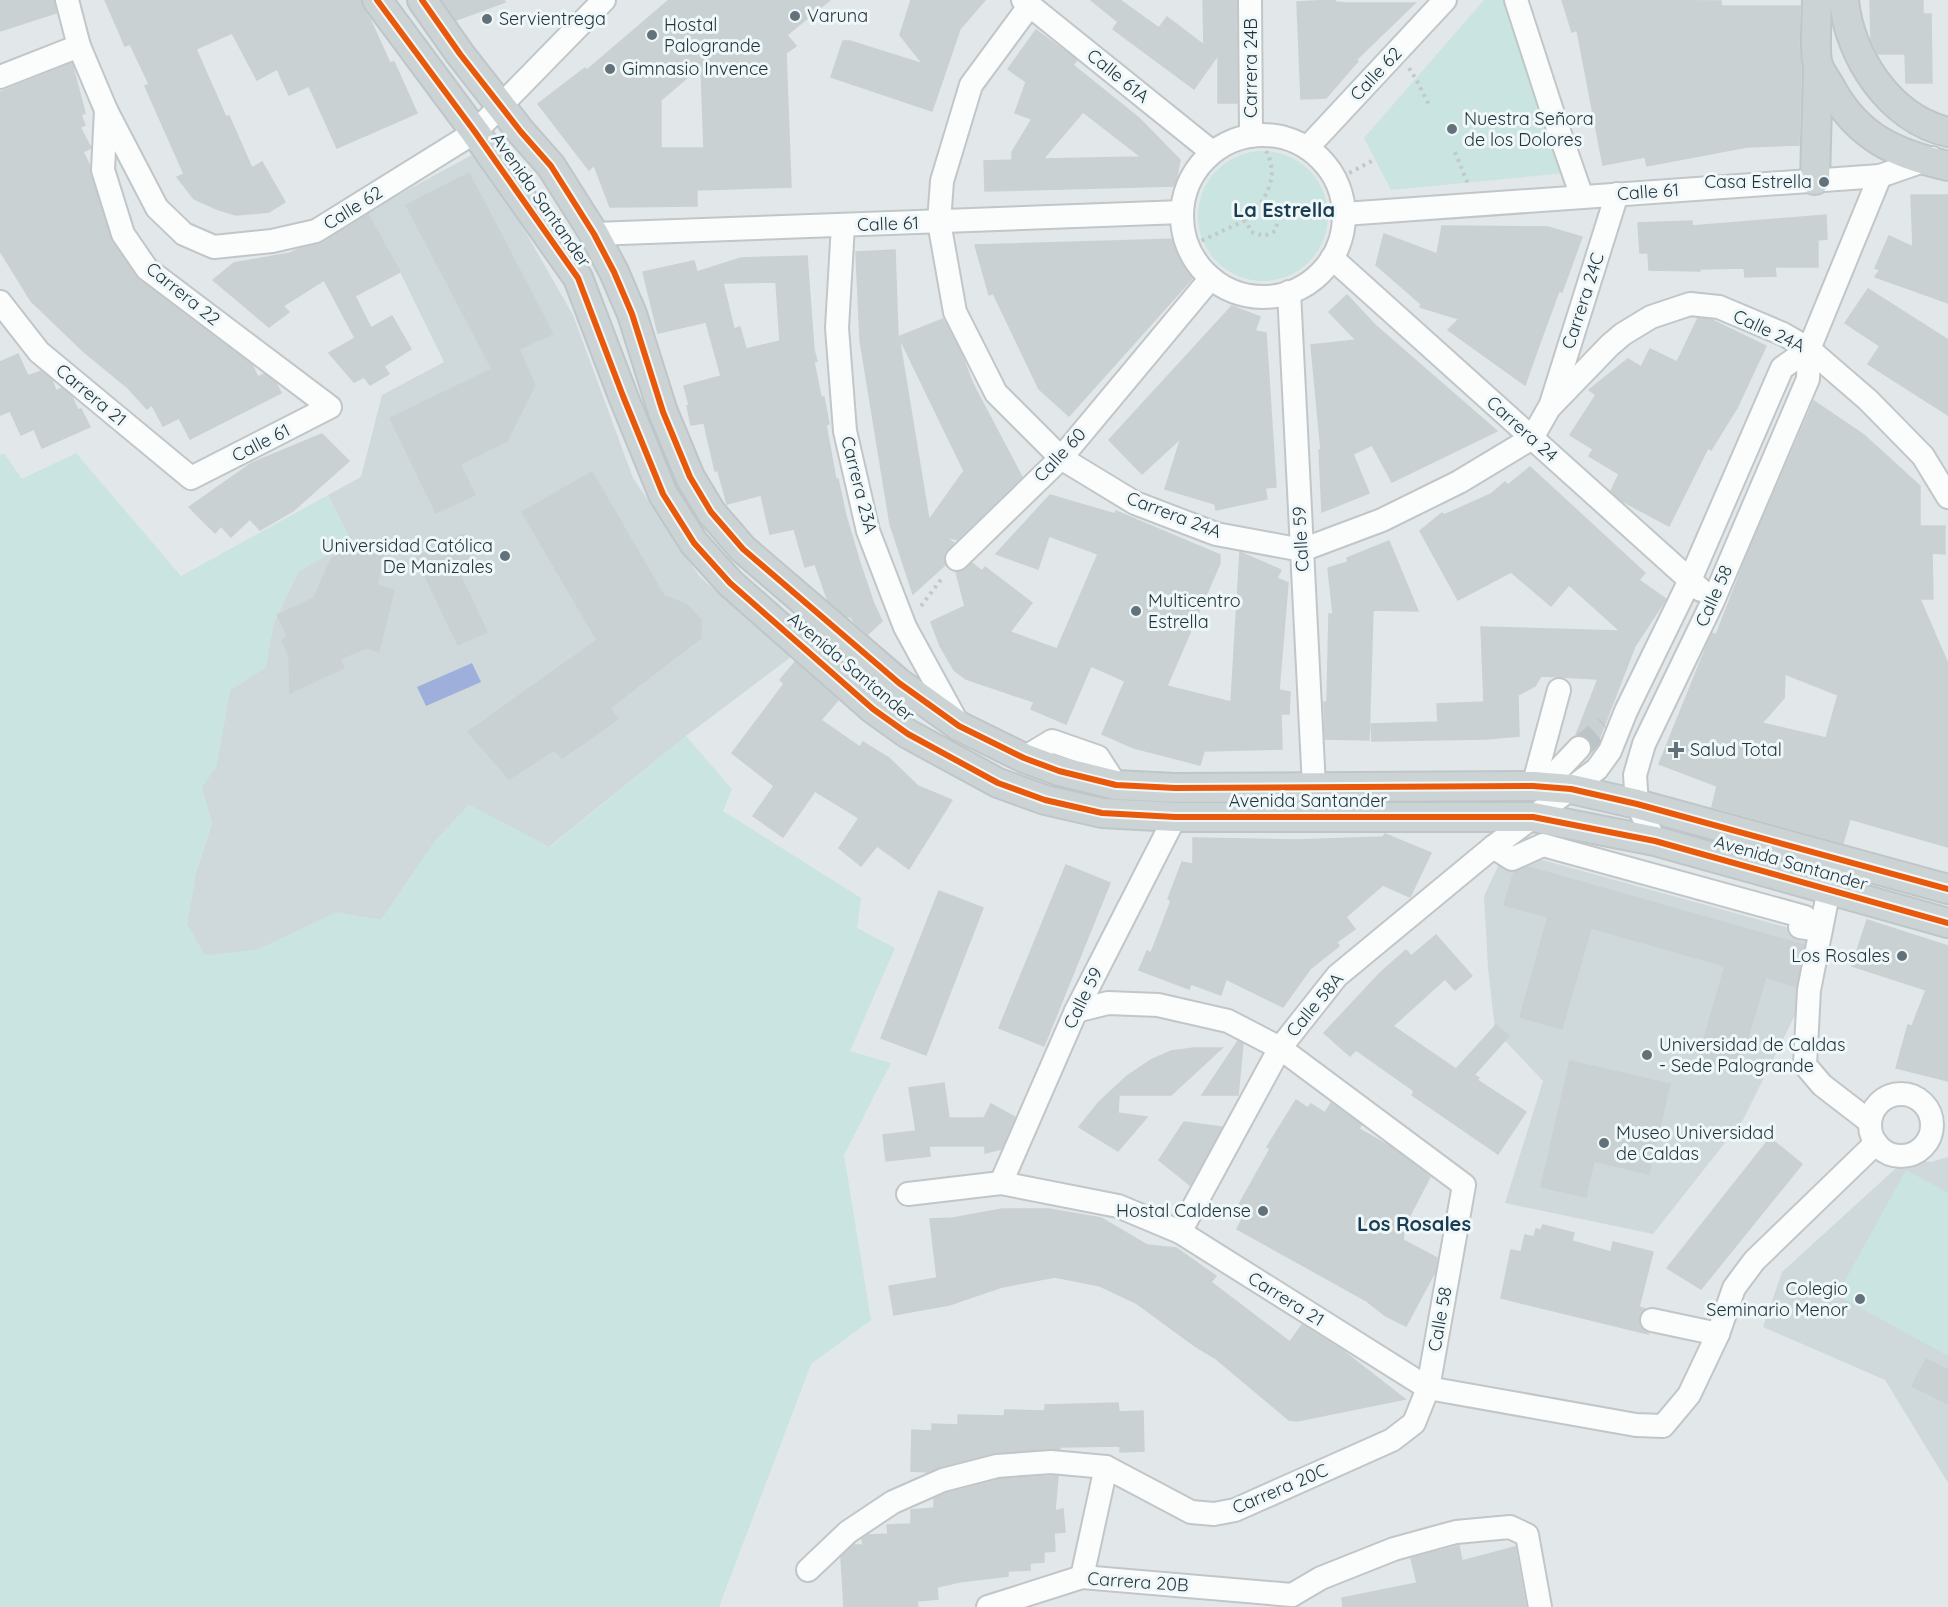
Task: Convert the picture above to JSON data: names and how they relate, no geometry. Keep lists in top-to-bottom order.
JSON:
{
  "streets": {
    "main road": ["Avenida Santander"],
    "street": [
      "Carrera 24B",
      "Calle 62",
      "Calle 61A",
      "Calle 61",
      "Carrera 22",
      "Carrera 24C",
      "Calle 24A",
      "Carrera 21",
      "Carrera 24",
      "Calle 60",
      "Carrera 23A",
      "Carrera 24A",
      "Calle 59",
      "Calle 58",
      "Calle 58A",
      "Carrera 20C",
      "Carrera 20B"
    ]
  },
  "crossings": [
    ["Calle 62", "Avenida Santander"],
    ["Calle 62", "Carrera 22"],
    ["Calle 61A", "Carrera 24A"],
    ["Calle 61", "Avenida Santander"],
    ["Calle 61", "Carrera 22"],
    ["Calle 61", "Carrera 24C"],
    ["Calle 61", "Carrera 21"],
    ["Calle 61", "Carrera 23A"],
    ["Calle 61", "Carrera 24A"],
    ["Calle 61", "Calle 58"],
    ["Avenida Santander", "Carrera 23A"],
    ["Avenida Santander", "Calle 59"],
    ["Avenida Santander", "Calle 58"],
    ["Avenida Santander", "Calle 58A"],
    ["Carrera 24C", "Calle 24A"],
    ["Calle 24A", "Carrera 24"],
    ["Calle 24A", "Calle 58"],
    ["Carrera 21", "Calle 59"],
    ["Carrera 21", "Calle 58"],
    ["Carrera 21", "Calle 58A"],
    ["Carrera 24", "Calle 58"],
    ["Calle 60", "Carrera 24A"],
    ["Carrera 24A", "Calle 59"],
    ["Calle 58", "Calle 58A"],
    ["Calle 58", "Carrera 20C"]
  ],
  "districts": ["La Estrella", "Los Rosales"],
  "places": {
    "other": [
      "Varuna",
      "Servientrega",
      "Hostal Palogrande",
      "Gimnasio Invence",
      "Nuestra Señora de los Dolores",
      "Casa Estrella",
      "Universidad Católica De Manizales",
      "Multicentro Estrella",
      "Los Rosales",
      "Universidad de Caldas - Sede Palogrande",
      "Museo Universidad de Caldas",
      "Hostal Caldense",
      "Colegio Seminario Menor"
    ],
    "health": ["Salud Total"]
  }
}
